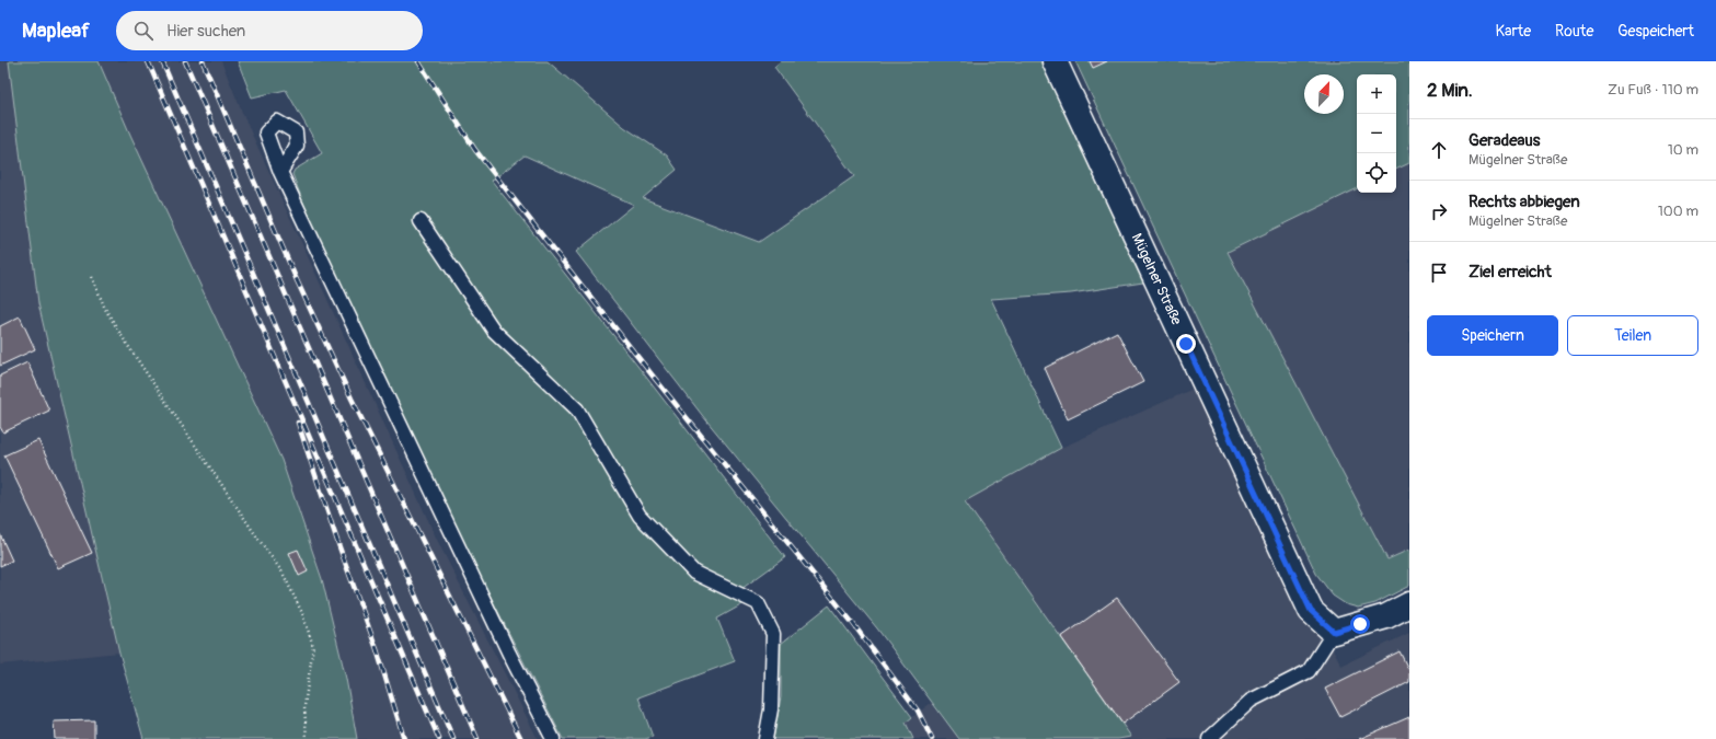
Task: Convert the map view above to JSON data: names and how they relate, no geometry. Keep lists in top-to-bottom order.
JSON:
{
  "streets": {
    "street": ["Mügelner Straße"]
  },
  "north": "top right",
  "page": {
    "header": "Mapleaf",
    "search": "Hier suchen",
    "nav": ["Karte", "Route", "Gespeichert"],
    "heading": ["2 Min.", "Zu Fuß · 110 m"],
    "map_buttons": ["+", "−"],
    "list": [
      ["Geradeaus", "Mügelner Straße", "10 m"],
      ["Rechts abbiegen", "Mügelner Straße", "100 m"],
      "Ziel erreicht"
    ],
    "buttons": ["Speichern", "Teilen"]
  }
}
